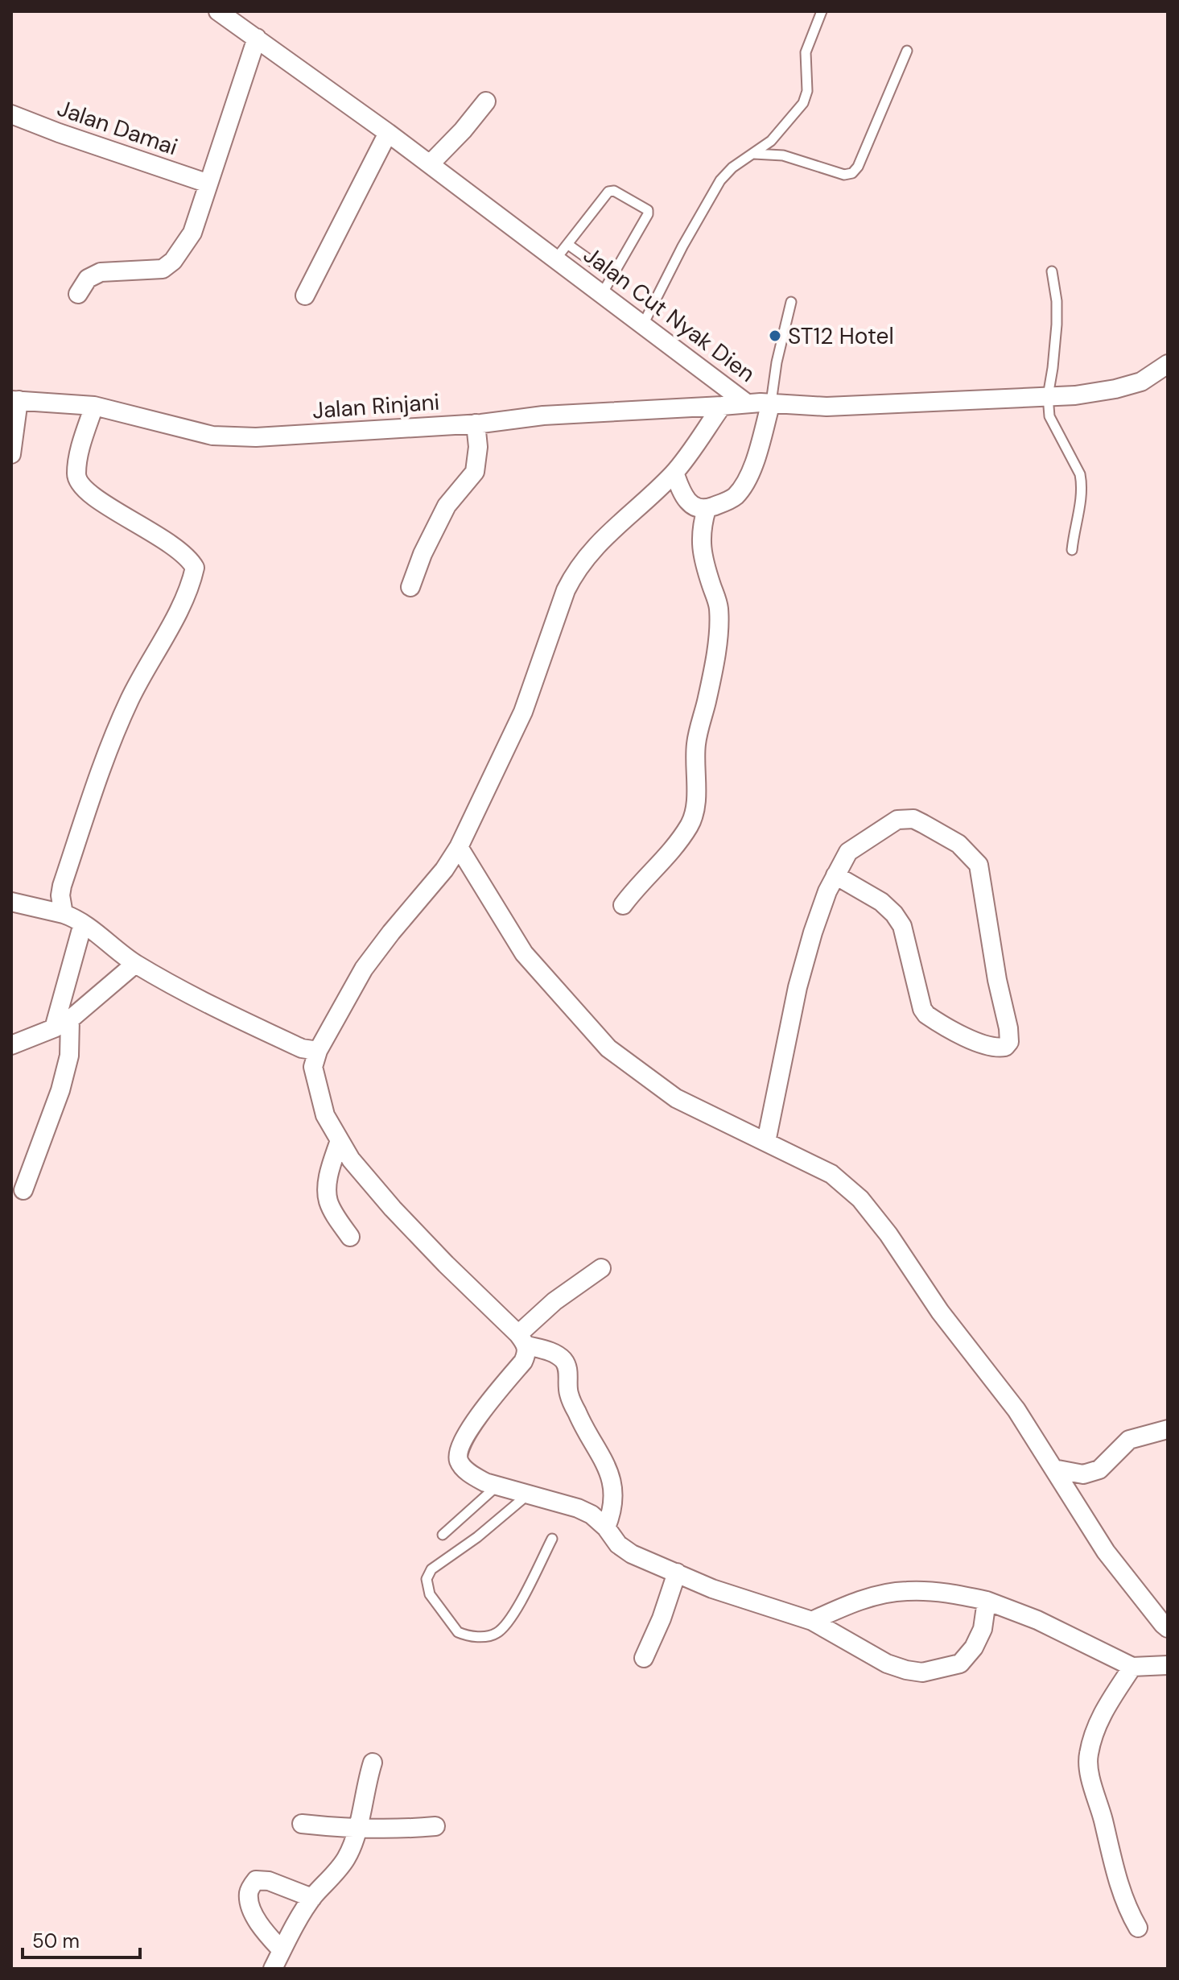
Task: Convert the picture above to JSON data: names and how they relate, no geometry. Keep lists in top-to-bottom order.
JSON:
{
  "streets": {
    "street": ["Jalan Damai", "Jalan Cut Nyak Dien", "Jalan Rinjani"]
  },
  "crossings": [
    ["Jalan Cut Nyak Dien", "Jalan Rinjani"]
  ],
  "places": ["ST12 Hotel"],
  "scale_bar": "50 m"
}
